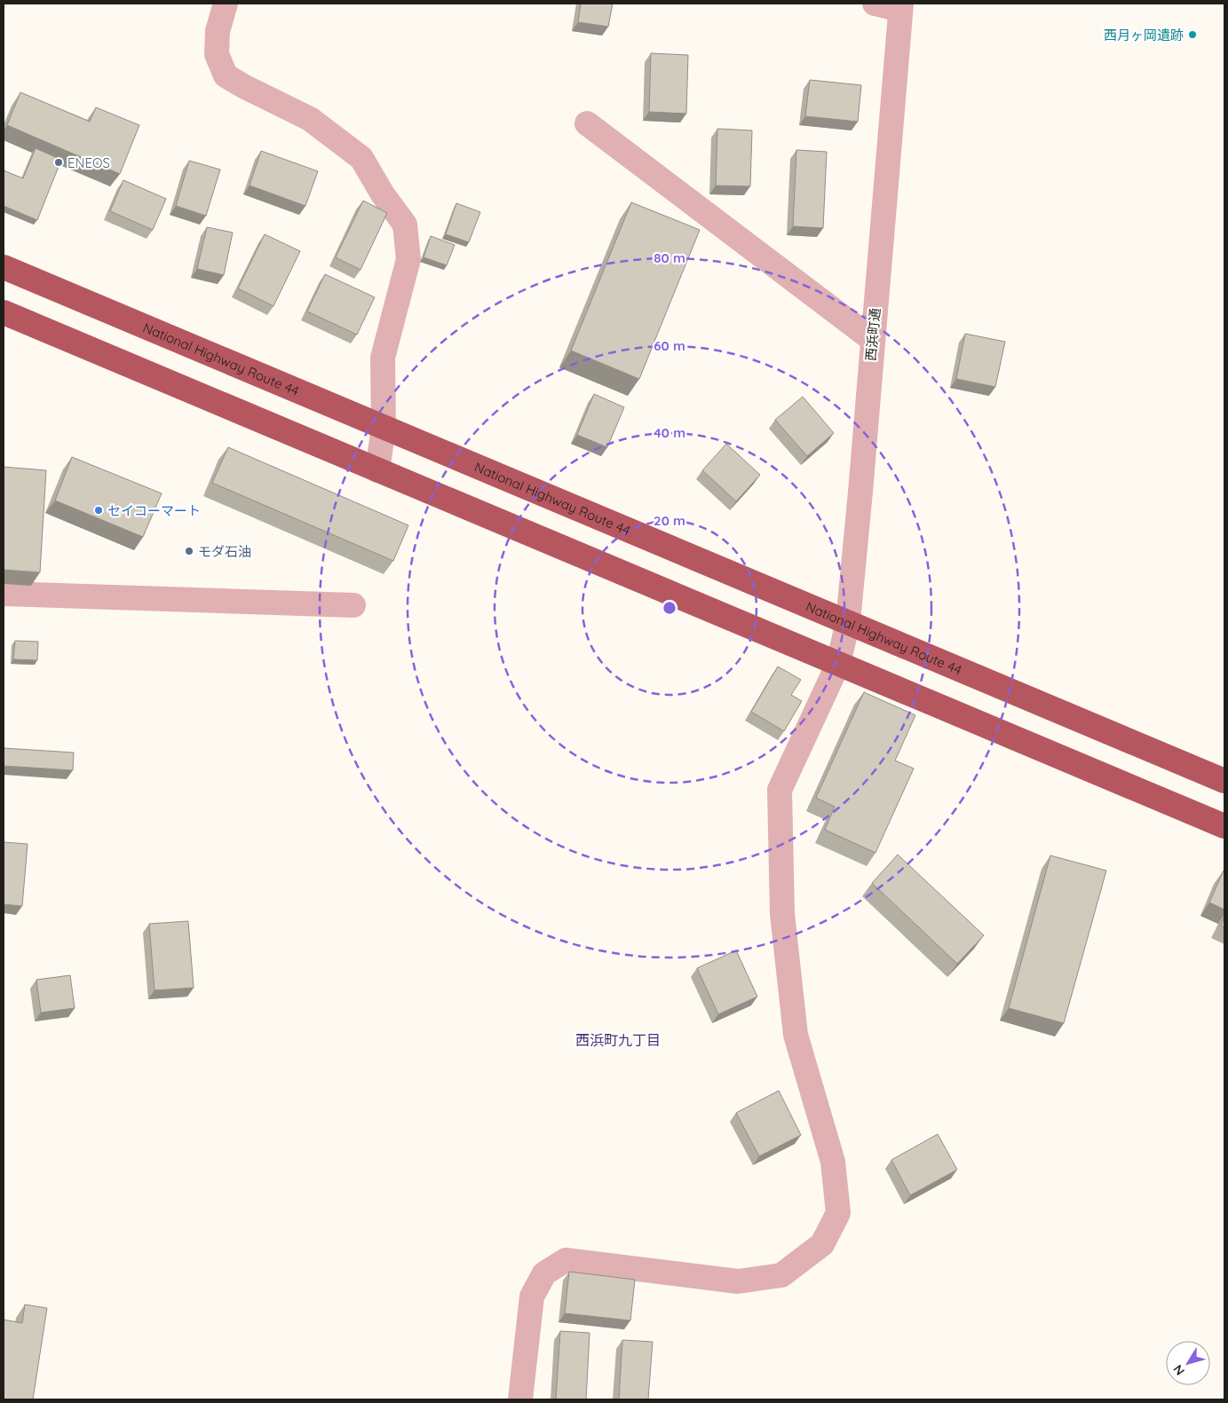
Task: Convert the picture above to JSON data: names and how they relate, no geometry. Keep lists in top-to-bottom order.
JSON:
{
  "streets": {
    "highway": ["National Highway Route 44"],
    "street": ["西浜町通"]
  },
  "crossings": [
    ["西浜町通", "National Highway Route 44"]
  ],
  "districts": ["西浜町九丁目"],
  "places": [
    "西月ヶ岡遺跡",
    "ENEOS",
    "セイコーマート",
    "モダ石油"
  ],
  "north": "bottom left",
  "rings": [
    "80 m",
    "60 m",
    "40 m",
    "20 m"
  ]
}
